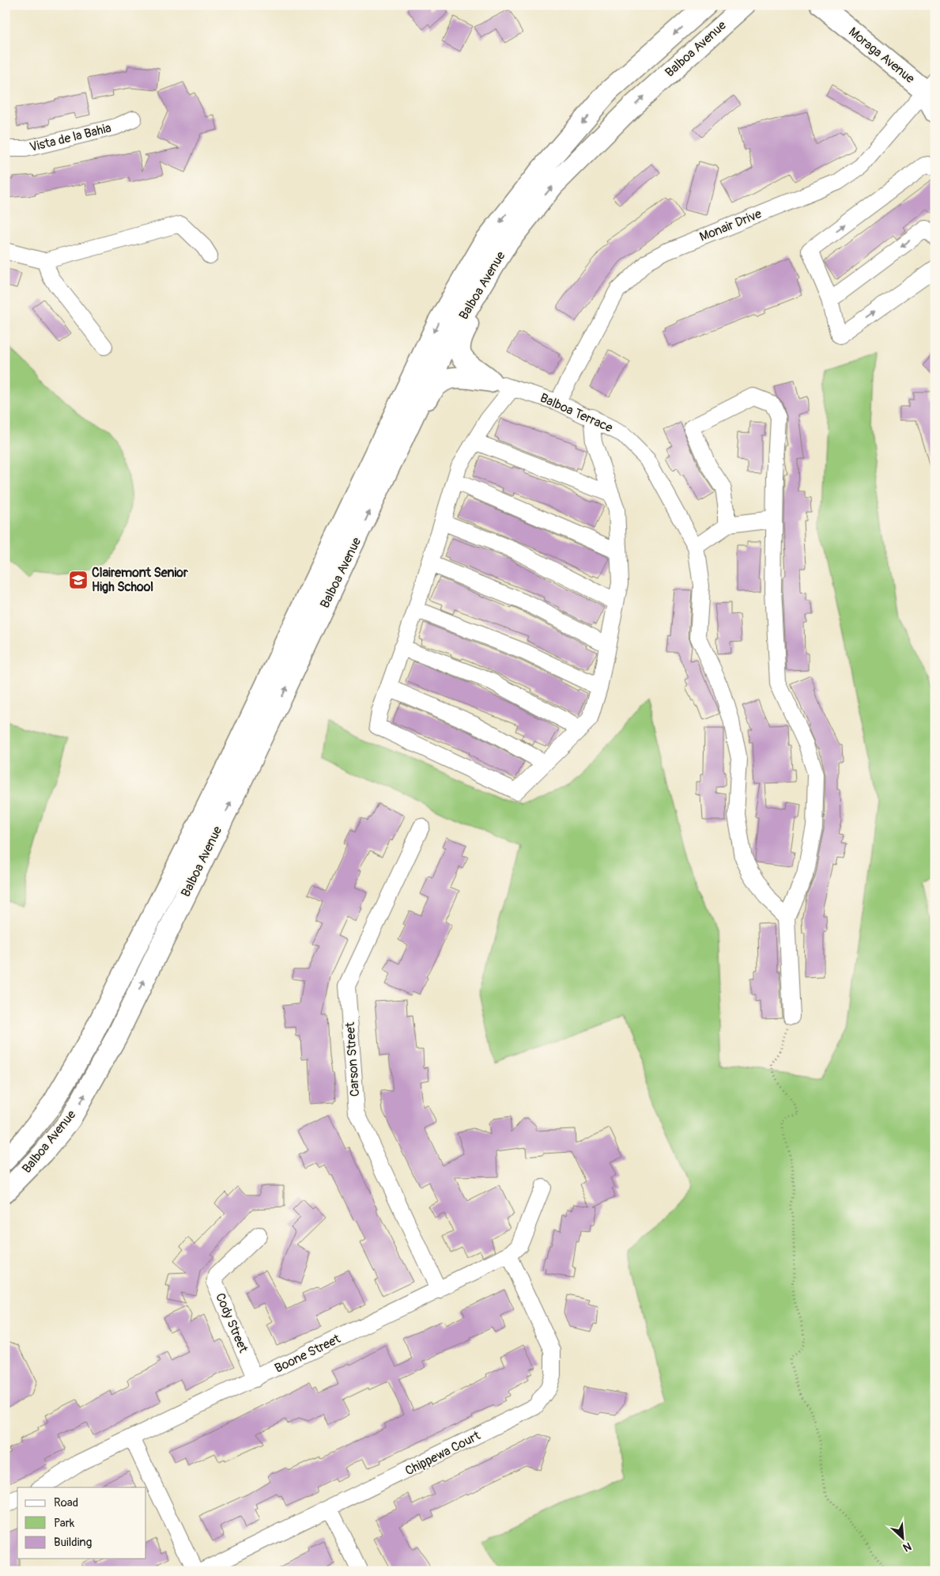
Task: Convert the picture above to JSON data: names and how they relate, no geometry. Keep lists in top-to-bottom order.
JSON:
{
  "streets": {
    "main road": ["Balboa Avenue", "Moraga Avenue"],
    "street": [
      "Vista de la Bahia",
      "Monair Drive",
      "Balboa Terrace",
      "Carson Street",
      "Cody Street",
      "Boone Street",
      "Chippewa Court"
    ]
  },
  "crossings": [
    ["Moraga Avenue", "Monair Drive"],
    ["Monair Drive", "Balboa Terrace"],
    ["Carson Street", "Boone Street"],
    ["Cody Street", "Boone Street"],
    ["Boone Street", "Chippewa Court"]
  ],
  "places": {
    "school or university": ["Clairemont Senior High School"]
  },
  "legend": ["Road", "Park", "Building"],
  "north": "bottom right"
}
